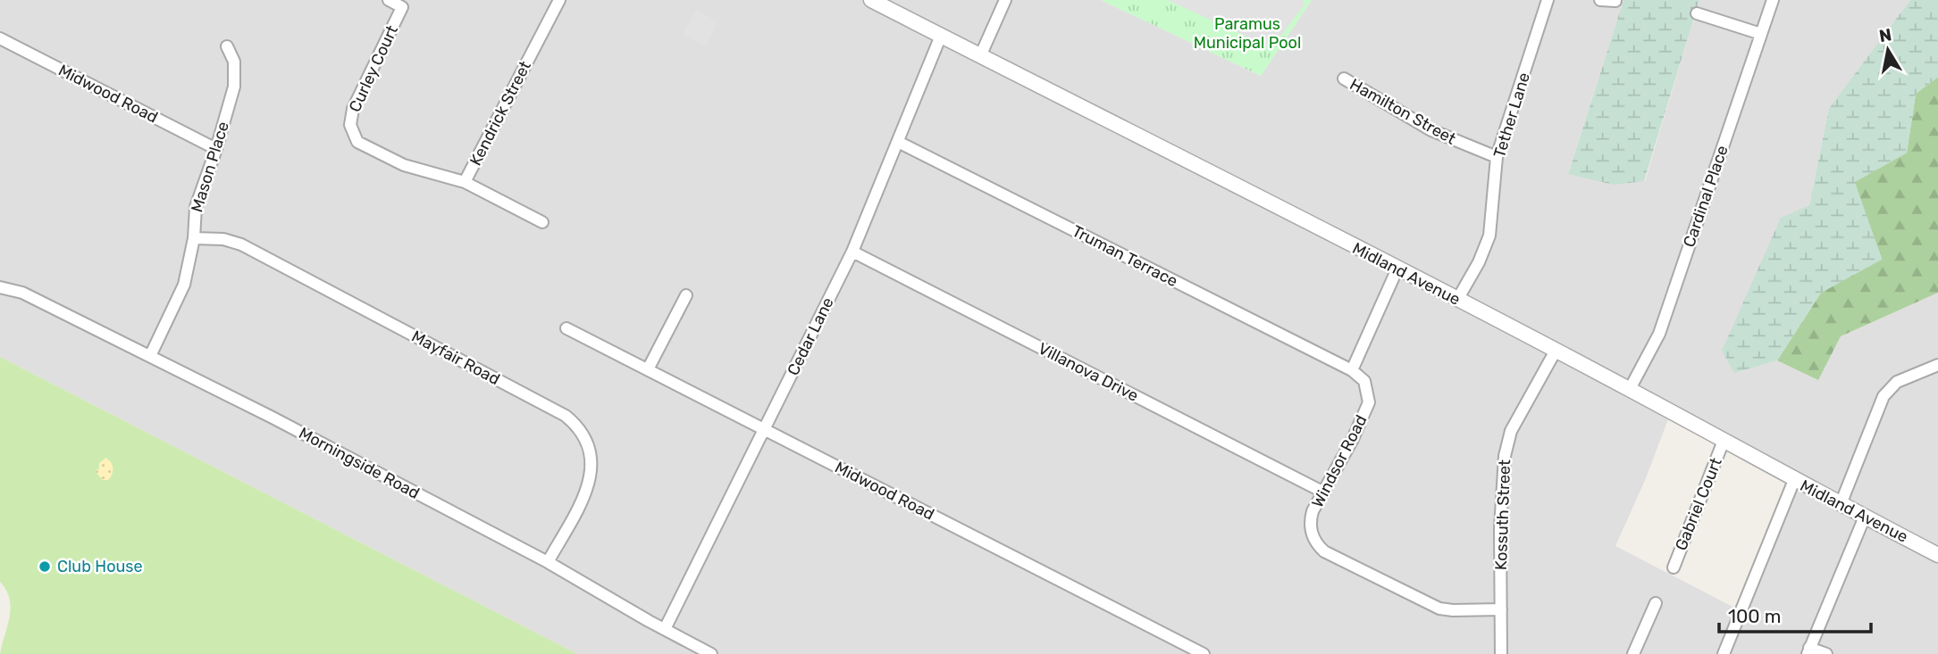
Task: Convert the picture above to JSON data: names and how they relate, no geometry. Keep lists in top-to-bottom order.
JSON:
{
  "streets": {
    "street": [
      "Curley Court",
      "Midwood Road",
      "Hamilton Street",
      "Kendrick Street",
      "Tether Lane",
      "Mason Place",
      "Cardinal Place",
      "Truman Terrace",
      "Midland Avenue",
      "Cedar Lane",
      "Mayfair Road",
      "Villanova Drive",
      "Windsor Road",
      "Morningside Road",
      "Gabriel Court",
      "Kossuth Street"
    ]
  },
  "crossings": [
    ["Curley Court", "Kendrick Street"],
    ["Midwood Road", "Mason Place"],
    ["Midwood Road", "Cedar Lane"],
    ["Hamilton Street", "Tether Lane"],
    ["Tether Lane", "Midland Avenue"],
    ["Mason Place", "Mayfair Road"],
    ["Mason Place", "Morningside Road"],
    ["Cardinal Place", "Midland Avenue"],
    ["Truman Terrace", "Cedar Lane"],
    ["Truman Terrace", "Windsor Road"],
    ["Midland Avenue", "Cedar Lane"],
    ["Midland Avenue", "Gabriel Court"],
    ["Midland Avenue", "Kossuth Street"],
    ["Cedar Lane", "Villanova Drive"],
    ["Cedar Lane", "Morningside Road"],
    ["Mayfair Road", "Morningside Road"],
    ["Villanova Drive", "Windsor Road"],
    ["Windsor Road", "Kossuth Street"]
  ],
  "parks": ["Paramus Municipal Pool"],
  "places": ["Club House"],
  "scale_bar": "100 m",
  "north": "top"
}
